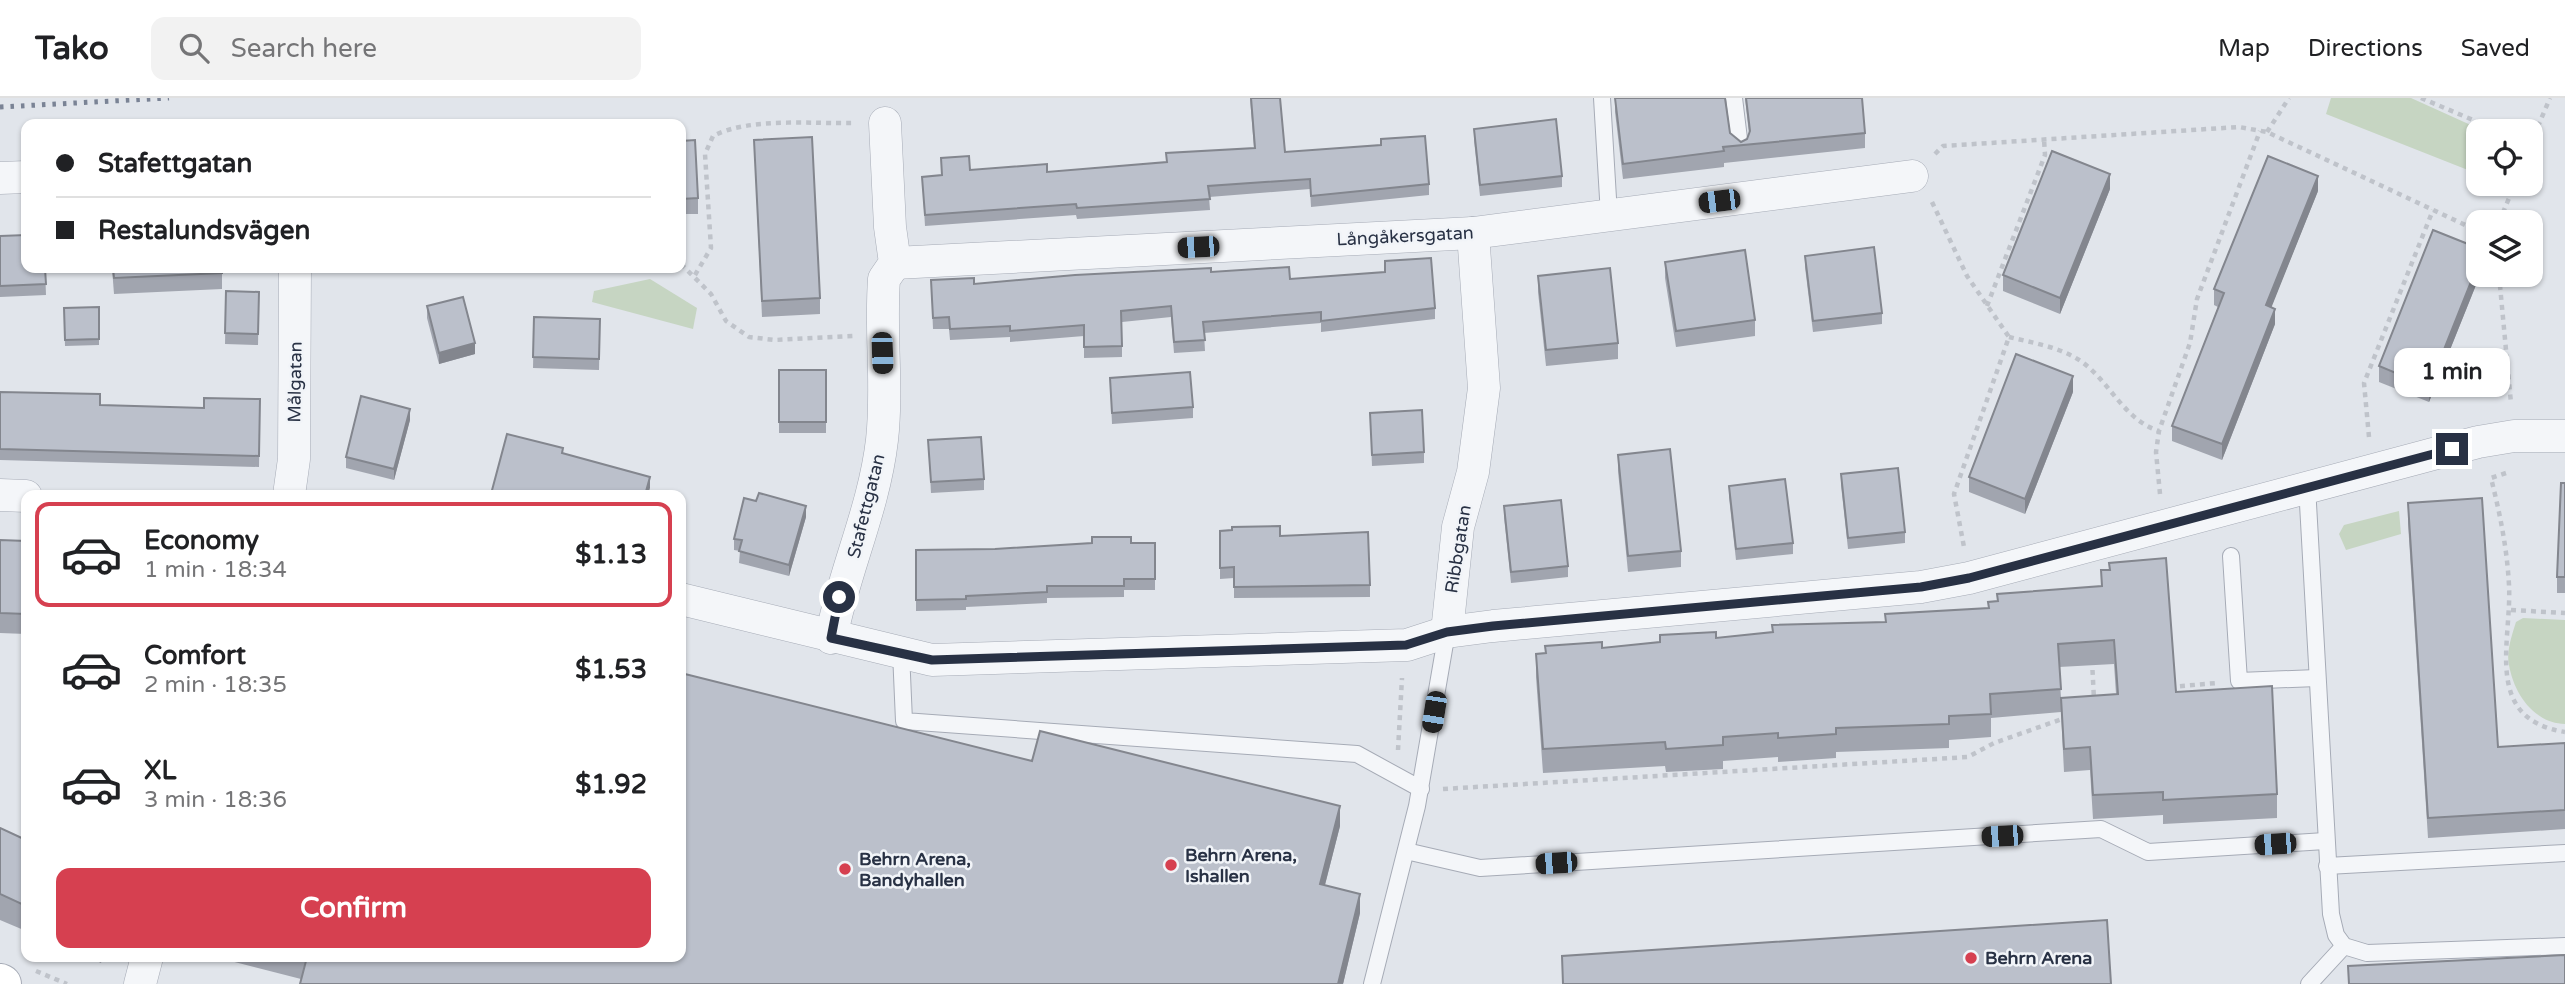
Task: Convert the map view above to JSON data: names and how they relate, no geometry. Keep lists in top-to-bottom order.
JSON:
{
  "streets": {
    "street": [
      "Långåkersgatan",
      "Målgatan",
      "Stafettgatan",
      "Ribbgatan"
    ]
  },
  "crossings": [
    ["Långåkersgatan", "Stafettgatan"],
    ["Långåkersgatan", "Ribbgatan"]
  ],
  "places": ["Behrn Arena, Ishallen", "Behrn Arena, Bandyhallen", "Behrn Arena"],
  "page": {
    "header": "Tako",
    "search": "Search here",
    "nav": ["Map", "Directions", "Saved"],
    "banner": ["Stafettgatan", "Restalundsvägen"],
    "bubble": "1 min",
    "list": [
      {
        "name": "Economy",
        "note": "1 min · 18:34",
        "value": "$1.13"
      },
      {
        "name": "Comfort",
        "note": "2 min · 18:35",
        "value": "$1.53"
      },
      {
        "name": "XL",
        "note": "3 min · 18:36",
        "value": "$1.92"
      }
    ],
    "buttons": "Confirm"
  }
}
